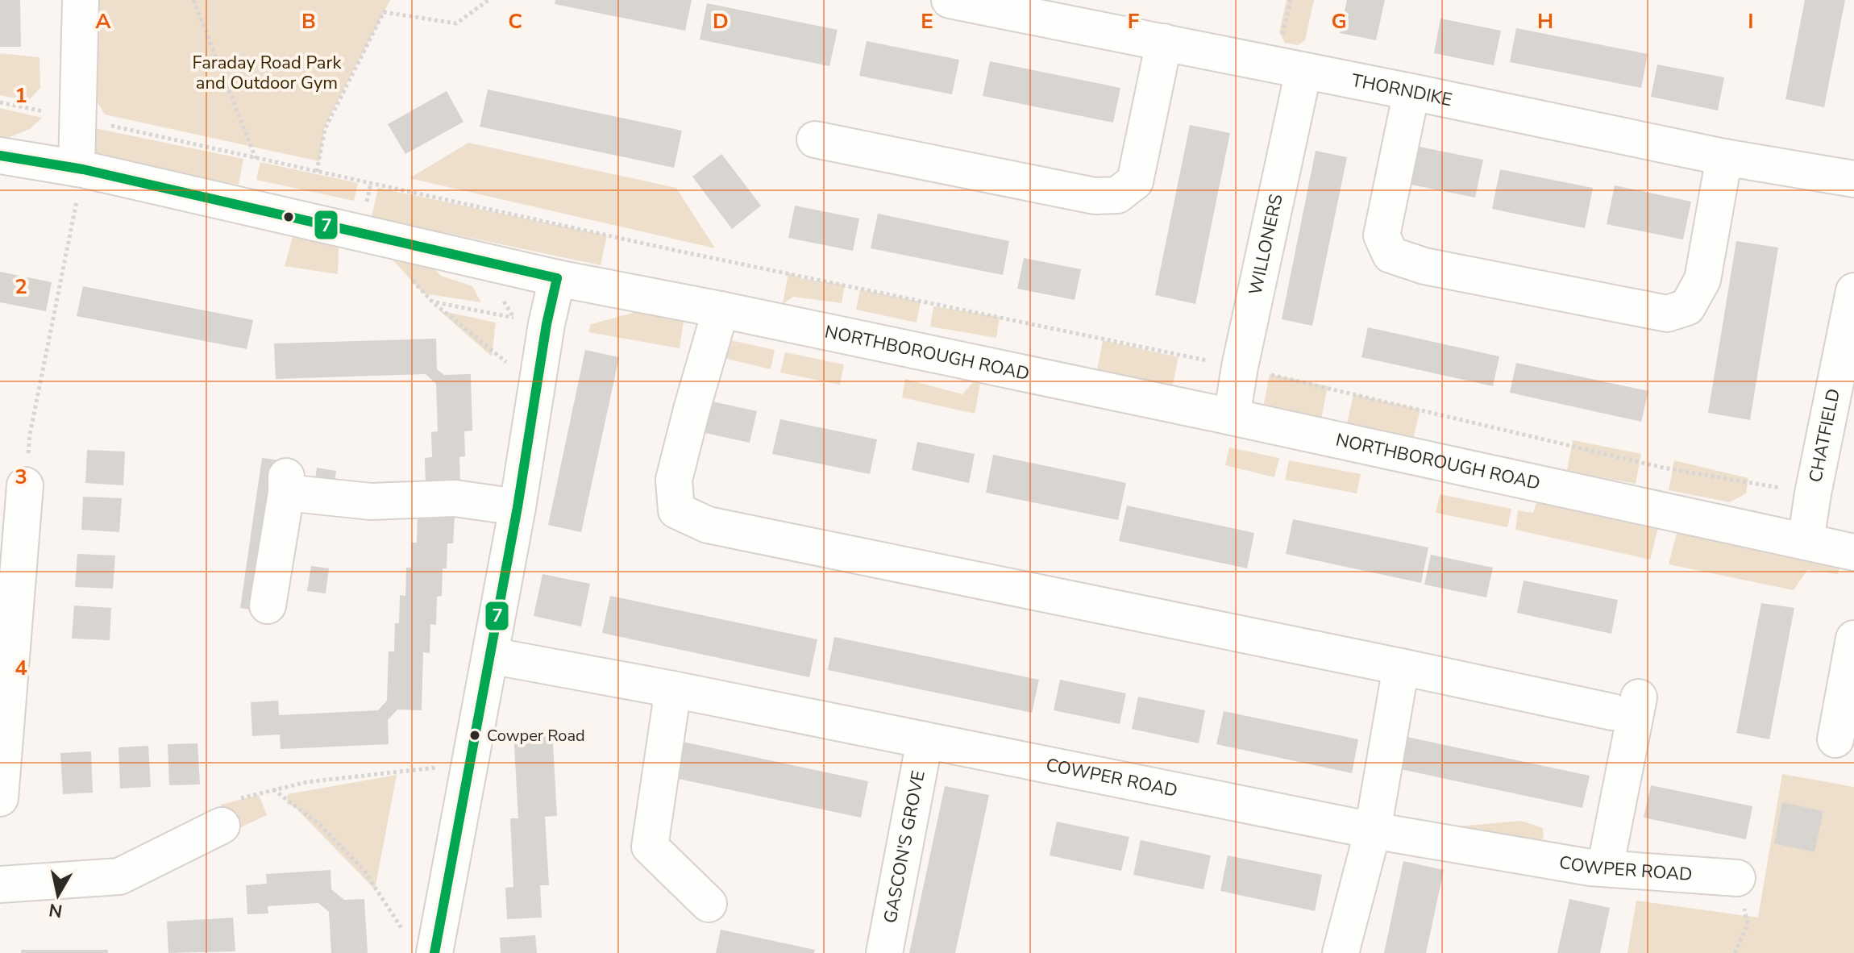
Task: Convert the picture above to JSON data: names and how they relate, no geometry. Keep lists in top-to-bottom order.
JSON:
{
  "streets": {
    "street": [
      "THORNDIKE",
      "WILLONERS",
      "NORTHBOROUGH ROAD",
      "CHATFIELD",
      "COWPER ROAD",
      "GASCON'S GROVE"
    ]
  },
  "crossings": [
    ["THORNDIKE", "WILLONERS"],
    ["WILLONERS", "NORTHBOROUGH ROAD"],
    ["NORTHBOROUGH ROAD", "CHATFIELD"],
    ["COWPER ROAD", "GASCON'S GROVE"]
  ],
  "parks": ["Faraday Road Park and Outdoor Gym"],
  "places": ["Cowper Road"],
  "lines": ["transit line 7"],
  "north": "bottom",
  "grid": {
    "columns": [
      "A",
      "B",
      "C",
      "D",
      "E",
      "F",
      "G",
      "H",
      "I"
    ],
    "rows": [
      "1",
      "2",
      "3",
      "4"
    ]
  }
}
